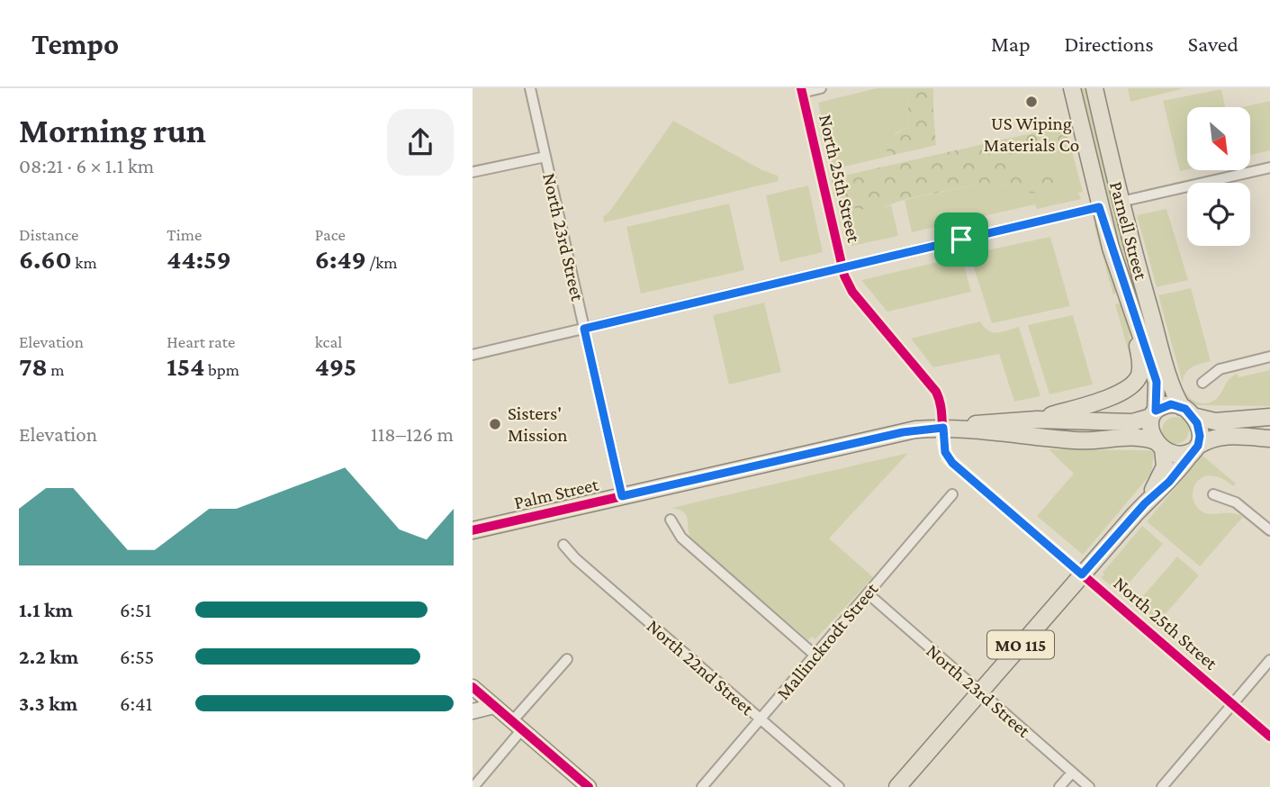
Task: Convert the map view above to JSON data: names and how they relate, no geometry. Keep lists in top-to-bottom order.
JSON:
{
  "streets": {
    "main road": ["Parnell Street", "Palm Street", "MO 115"],
    "street": [
      "North 25th Street",
      "North 23rd Street",
      "Mallinckrodt Street",
      "North 22nd Street"
    ]
  },
  "crossings": [
    ["North 25th Street", "Palm Street"],
    ["North 25th Street", "MO 115"],
    ["Parnell Street", "MO 115"],
    ["North 23rd Street", "Palm Street"],
    ["North 23rd Street", "Mallinckrodt Street"],
    ["North 23rd Street", "MO 115"],
    ["Mallinckrodt Street", "North 22nd Street"]
  ],
  "places": ["US Wiping Materials Co", "Sisters' Mission"],
  "north": "bottom right",
  "page": {
    "header": "Tempo",
    "nav": ["Map", "Directions", "Saved"],
    "heading": ["Morning run", "08:21 · 6 × 1.1 km"],
    "stats": [
      ["Distance", "6.60 km"],
      ["Time", "44:59"],
      ["Pace", "6:49 /km"],
      ["Elevation", "78 m"],
      ["Heart rate", "154 bpm"],
      ["kcal", "495"]
    ],
    "chart": ["Elevation", "118–126 m"],
    "list": [
      {
        "name": "1.1 km",
        "note": "6:51"
      },
      {
        "name": "2.2 km",
        "note": "6:55"
      },
      {
        "name": "3.3 km",
        "note": "6:41"
      }
    ]
  }
}
